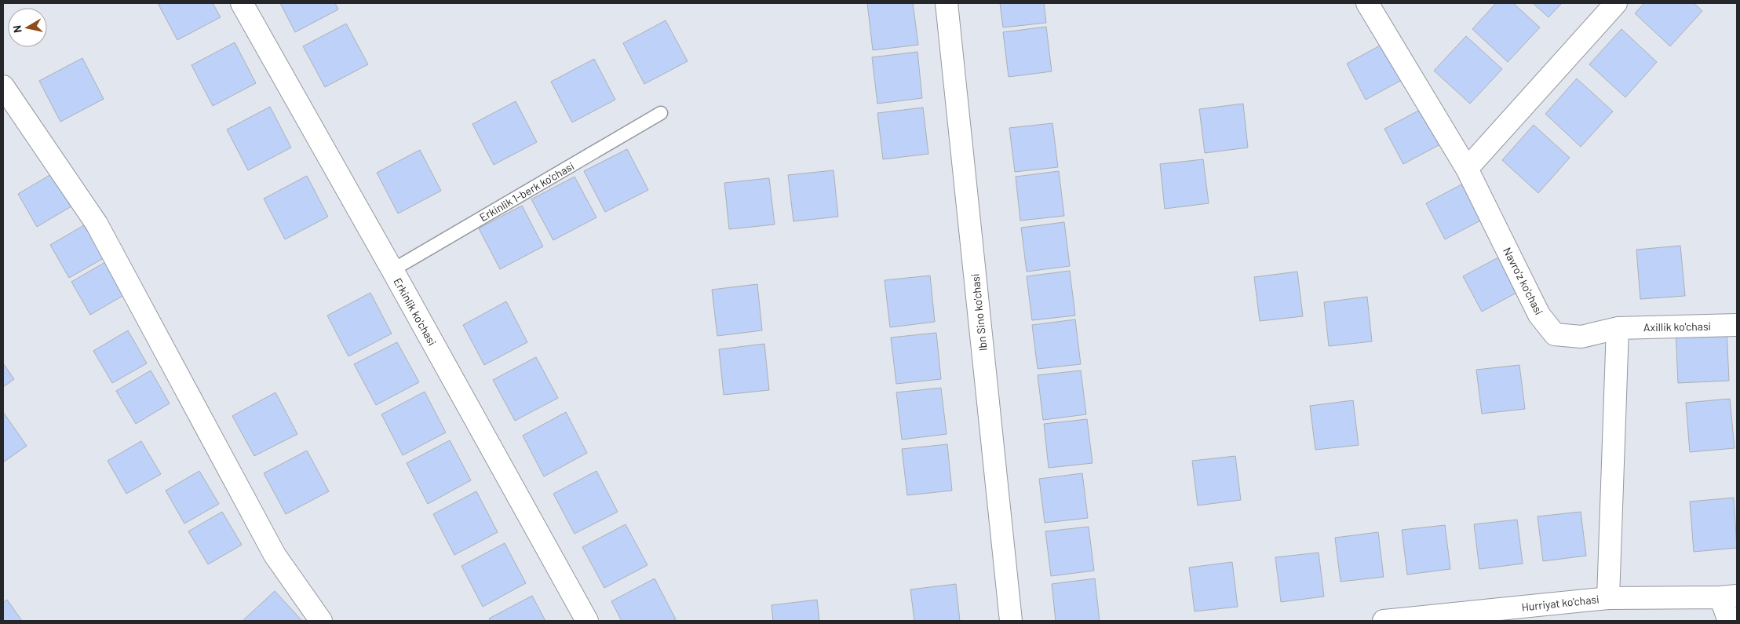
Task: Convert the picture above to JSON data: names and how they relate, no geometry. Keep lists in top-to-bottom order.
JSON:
{
  "streets": {
    "street": [
      "Navro'z ko'chasi",
      "Erkinlik ko'chasi",
      "Ibn Sino ko'chasi",
      "Axillik ko'chasi",
      "Hurriyat ko'chasi"
    ],
    "lane": ["Erkinlik 1-berk ko'chasi"]
  },
  "crossings": [
    ["Erkinlik 1-berk ko'chasi", "Erkinlik ko'chasi"],
    ["Navro'z ko'chasi", "Axillik ko'chasi"]
  ],
  "north": "left"
}
